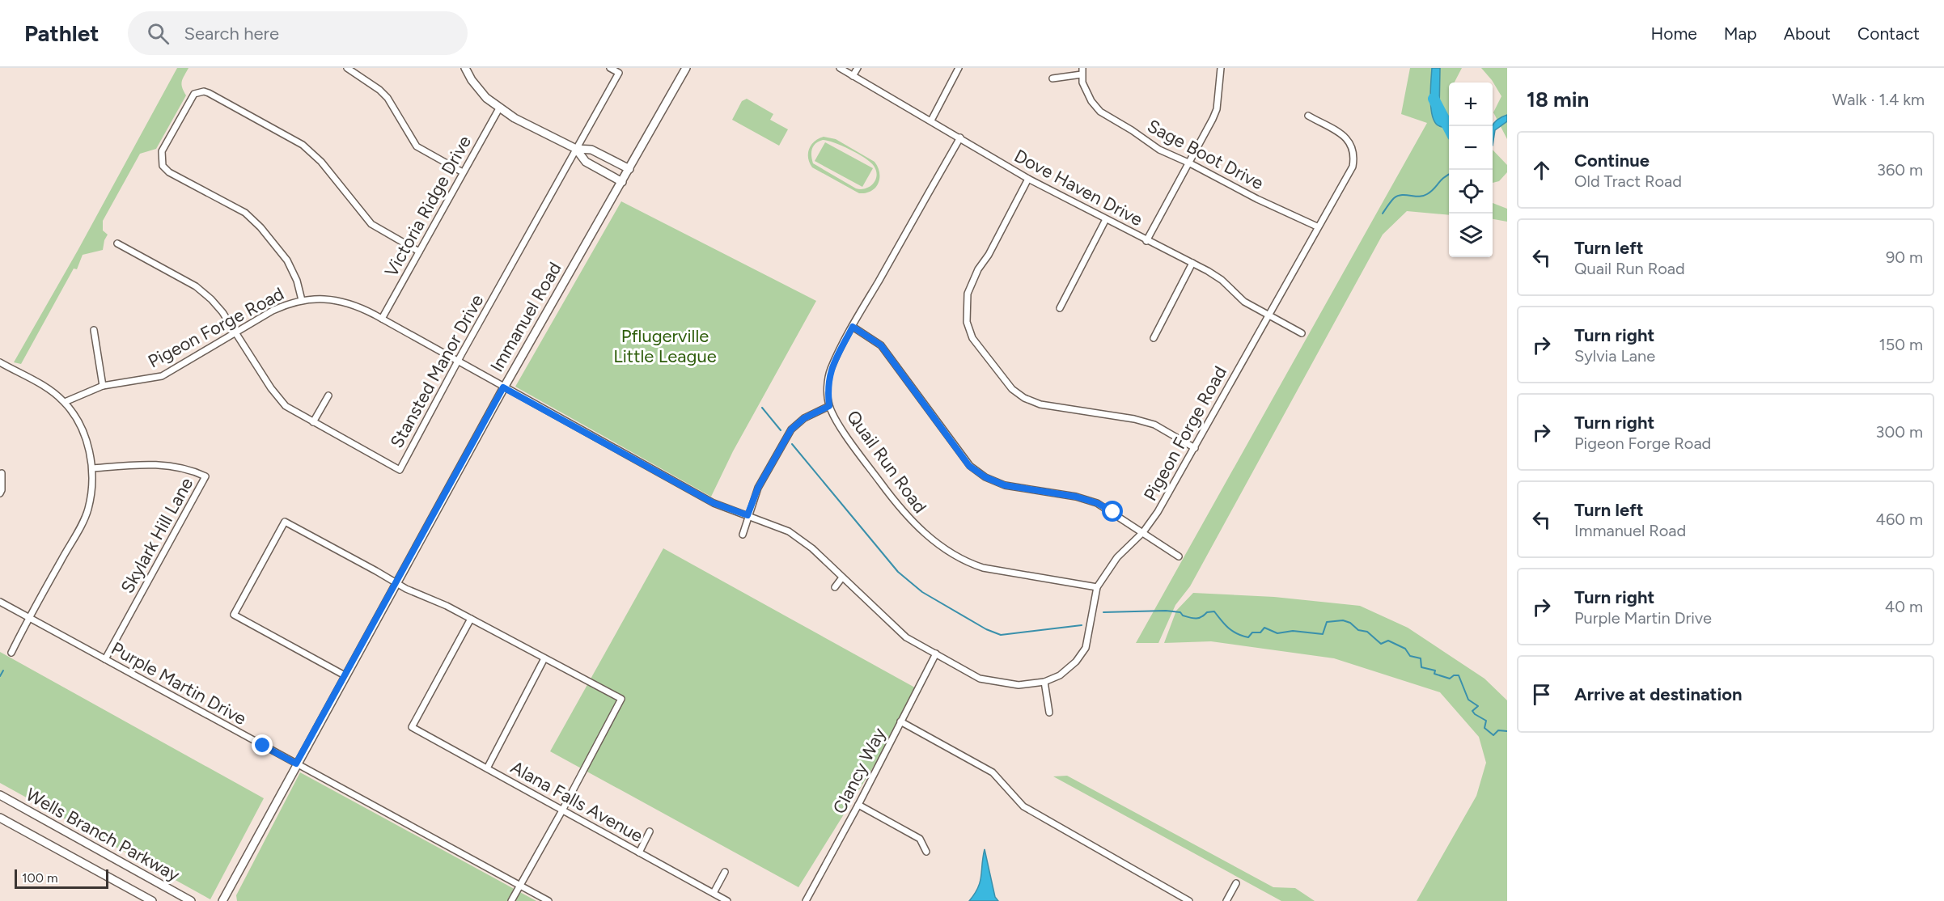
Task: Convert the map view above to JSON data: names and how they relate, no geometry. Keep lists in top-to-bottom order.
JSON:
{
  "streets": {
    "street": [
      "Sage Boot Drive",
      "Dove Haven Drive",
      "Victoria Ridge Drive",
      "Immanuel Road",
      "Pigeon Forge Road",
      "Stansted Manor Drive",
      "Quail Run Road",
      "Skylark Hill Lane",
      "Purple Martin Drive",
      "Clancy Way",
      "Alana Falls Avenue",
      "Wells Branch Parkway"
    ]
  },
  "crossings": [
    ["Sage Boot Drive", "Pigeon Forge Road"],
    ["Dove Haven Drive", "Pigeon Forge Road"],
    ["Dove Haven Drive", "Quail Run Road"],
    ["Victoria Ridge Drive", "Pigeon Forge Road"],
    ["Immanuel Road", "Pigeon Forge Road"],
    ["Immanuel Road", "Purple Martin Drive"],
    ["Pigeon Forge Road", "Stansted Manor Drive"],
    ["Pigeon Forge Road", "Quail Run Road"],
    ["Pigeon Forge Road", "Clancy Way"],
    ["Skylark Hill Lane", "Purple Martin Drive"]
  ],
  "parks": ["Pflugerville Little League"],
  "scale_bar": "100 m",
  "page": {
    "header": "Pathlet",
    "search": "Search here",
    "nav": [
      "Home",
      "Map",
      "About",
      "Contact"
    ],
    "heading": ["18 min", "Walk · 1.4 km"],
    "map_buttons": ["+", "−"],
    "list": [
      ["Continue", "Old Tract Road", "360 m"],
      ["Turn left", "Quail Run Road", "90 m"],
      ["Turn right", "Sylvia Lane", "150 m"],
      ["Turn right", "Pigeon Forge Road", "300 m"],
      ["Turn left", "Immanuel Road", "460 m"],
      ["Turn right", "Purple Martin Drive", "40 m"],
      "Arrive at destination"
    ],
    "scale": "100 m"
  }
}
